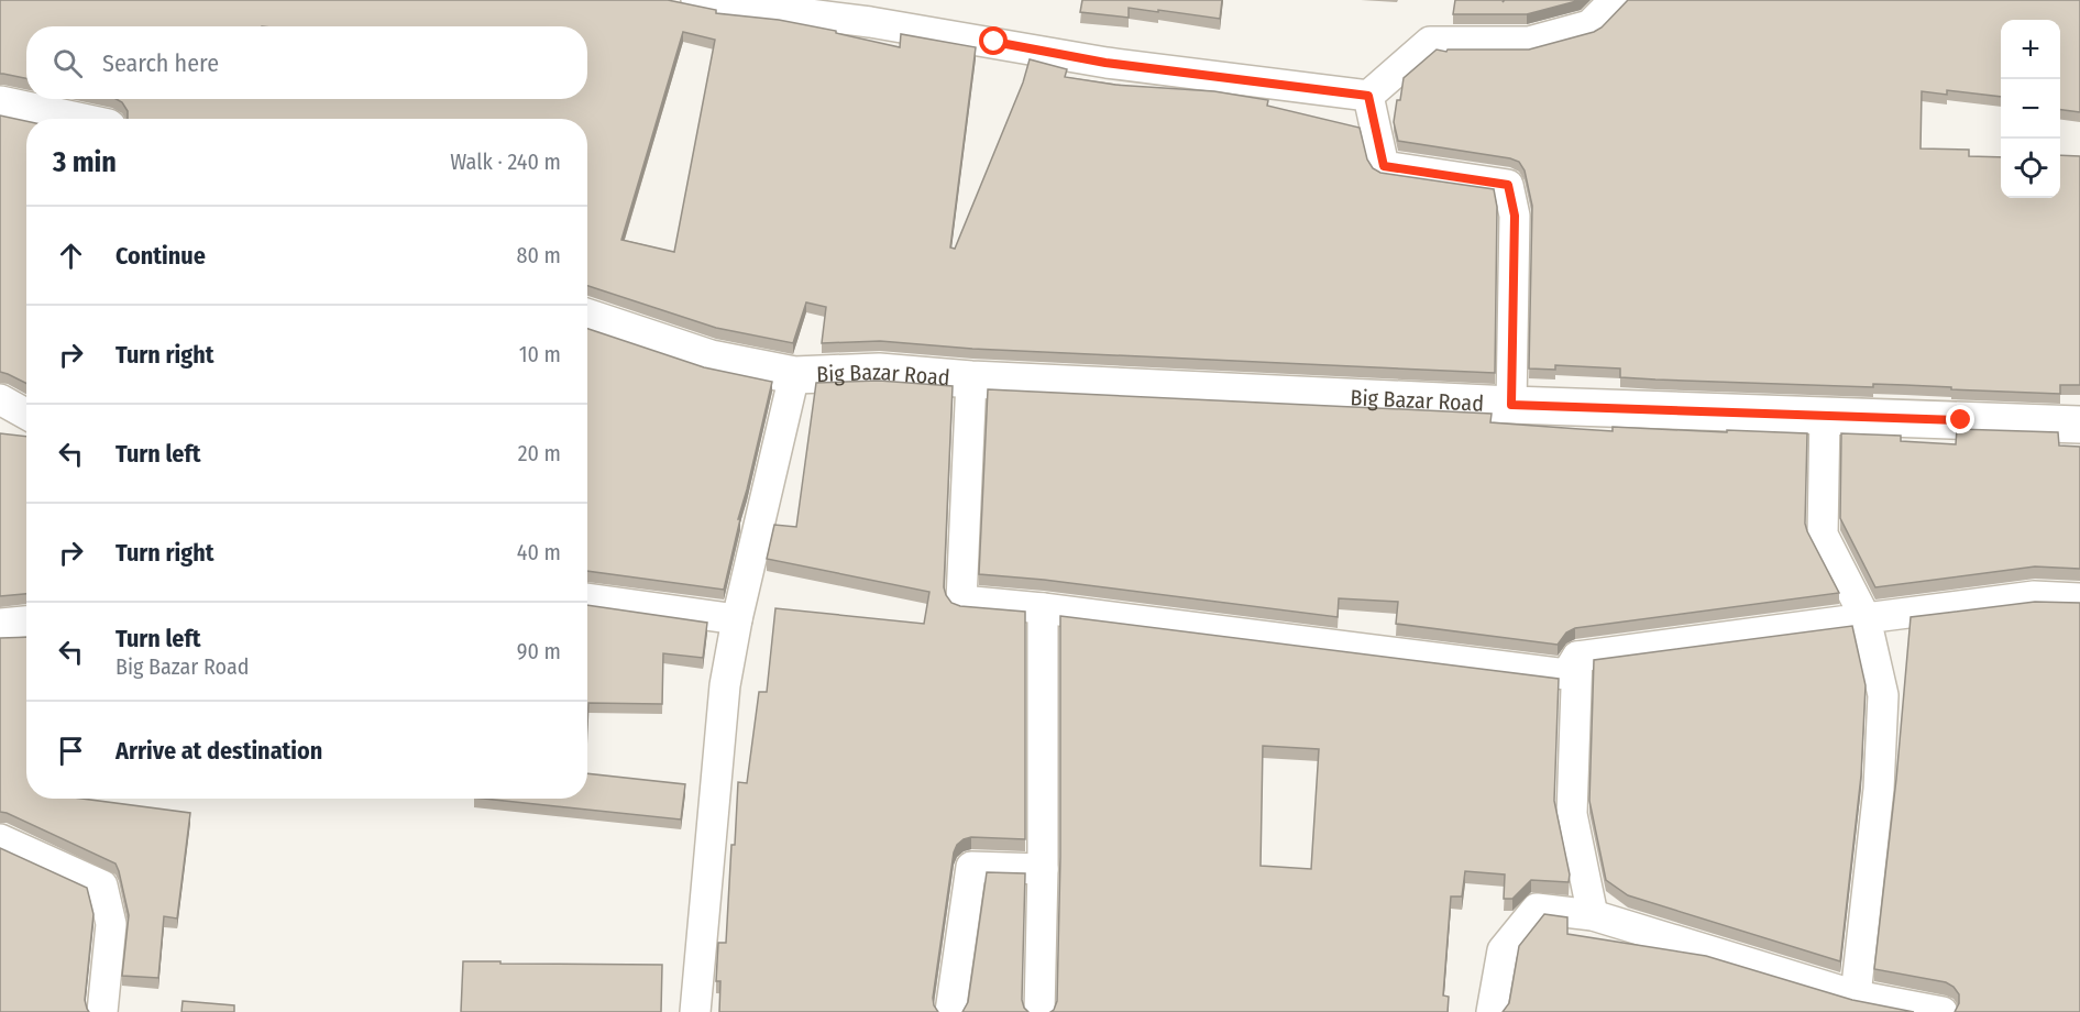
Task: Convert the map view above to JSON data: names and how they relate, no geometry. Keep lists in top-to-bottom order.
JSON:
{
  "streets": {
    "street": ["Big Bazar Road"]
  },
  "page": {
    "map_buttons": ["+", "−"],
    "search": "Search here",
    "heading": ["3 min", "Walk · 240 m"],
    "list": [
      ["Continue", "80 m"],
      ["Turn right", "10 m"],
      ["Turn left", "20 m"],
      ["Turn right", "40 m"],
      ["Turn left", "Big Bazar Road", "90 m"],
      "Arrive at destination"
    ]
  }
}
